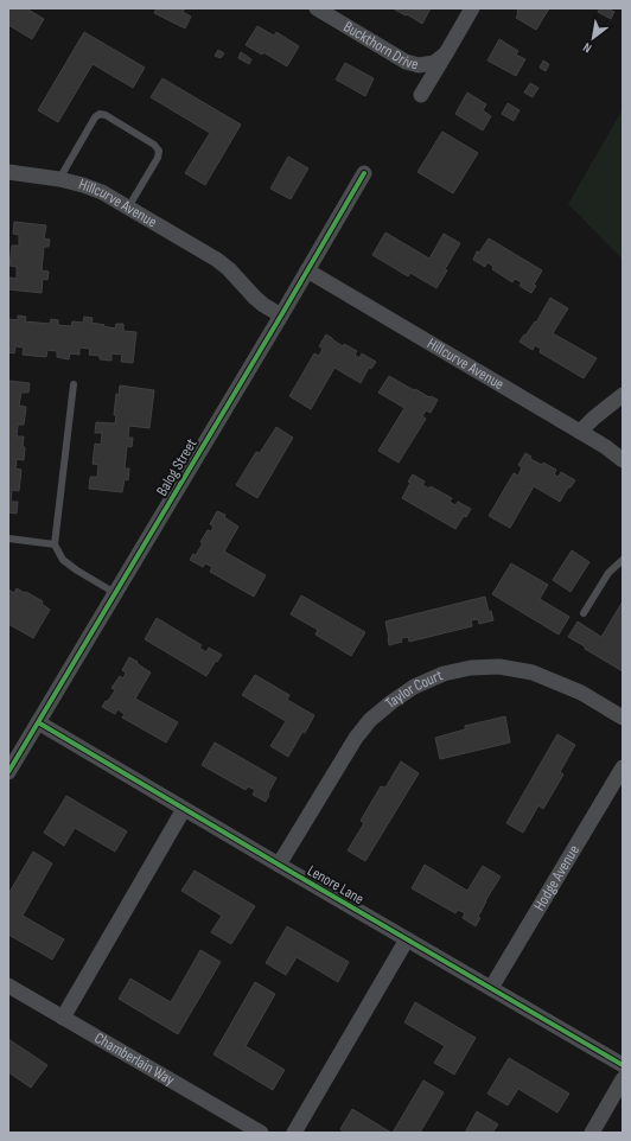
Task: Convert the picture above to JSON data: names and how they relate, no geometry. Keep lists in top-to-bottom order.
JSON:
{
  "streets": {
    "street": [
      "Buckthorn Drive",
      "Hillcurve Avenue",
      "Balog Street",
      "Taylor Court",
      "Hodge Avenue",
      "Lenore Lane",
      "Chamberlain Way"
    ]
  },
  "crossings": [
    ["Hillcurve Avenue", "Balog Street"],
    ["Balog Street", "Lenore Lane"],
    ["Taylor Court", "Lenore Lane"],
    ["Hodge Avenue", "Lenore Lane"]
  ],
  "north": "bottom left"
}
